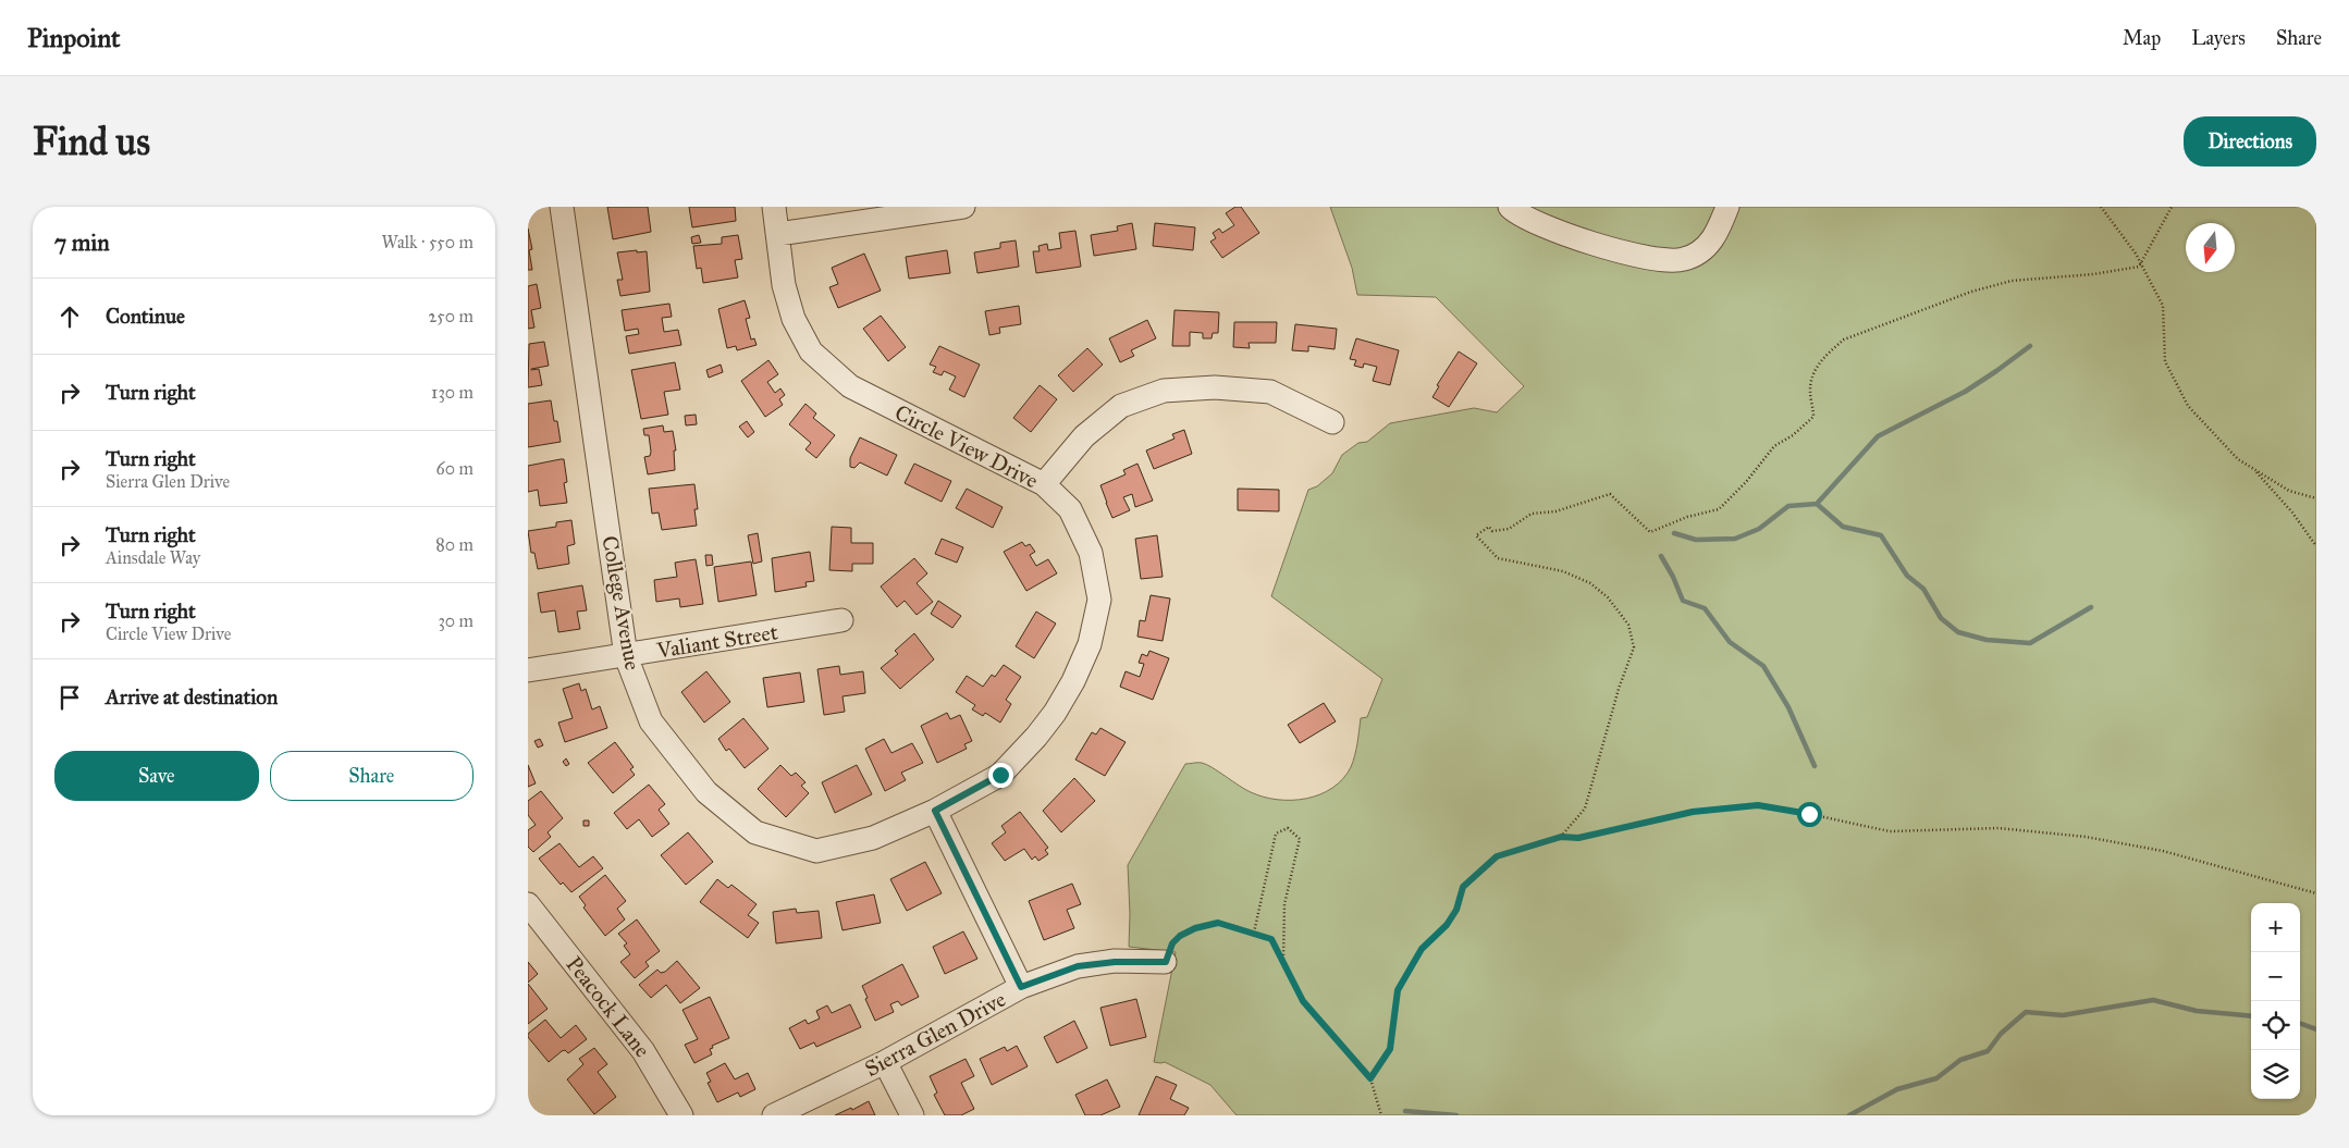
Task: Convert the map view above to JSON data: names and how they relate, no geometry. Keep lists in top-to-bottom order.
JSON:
{
  "streets": {
    "street": [
      "Circle View Drive",
      "College Avenue",
      "Valiant Street",
      "Peacock Lane",
      "Sierra Glen Drive"
    ]
  },
  "crossings": [
    ["Circle View Drive", "College Avenue"],
    ["College Avenue", "Valiant Street"]
  ],
  "north": "bottom",
  "page": {
    "header": "Pinpoint",
    "nav": ["Map", "Layers", "Share"],
    "buttons": [
      "Directions",
      ["Save", "Share"]
    ],
    "title": "Find us",
    "heading": ["7 min", "Walk · 550 m"],
    "list": [
      ["Continue", "250 m"],
      ["Turn right", "130 m"],
      ["Turn right", "Sierra Glen Drive", "60 m"],
      ["Turn right", "Ainsdale Way", "80 m"],
      ["Turn right", "Circle View Drive", "30 m"],
      "Arrive at destination"
    ],
    "map_buttons": ["+", "−"]
  }
}
